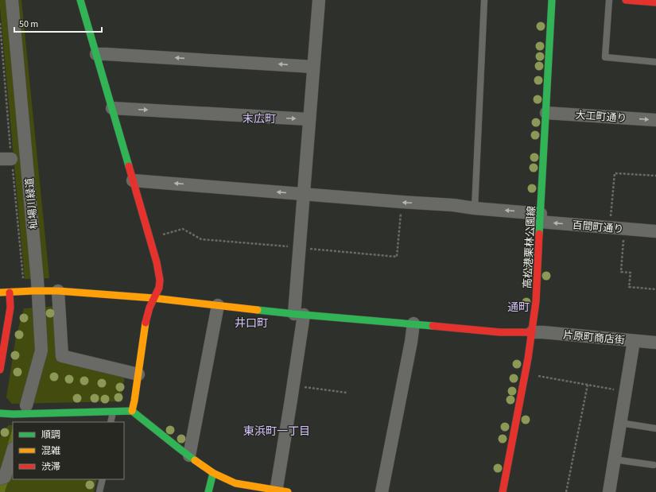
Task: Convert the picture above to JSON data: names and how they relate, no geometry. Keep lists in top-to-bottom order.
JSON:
{
  "streets": {
    "street": [
      "大工町通り",
      "杣場川緑道",
      "百間町通り",
      "高松港栗林公園線",
      "片原町商店街"
    ]
  },
  "crossings": [
    ["大工町通り", "高松港栗林公園線"],
    ["百間町通り", "高松港栗林公園線"],
    ["高松港栗林公園線", "片原町商店街"]
  ],
  "one_way": ["大工町通り"],
  "districts": [
    "末広町",
    "通町",
    "井口町",
    "東浜町一丁目"
  ],
  "legend": ["順調", "混雑", "渋滞"],
  "scale_bar": "50 m"
}
